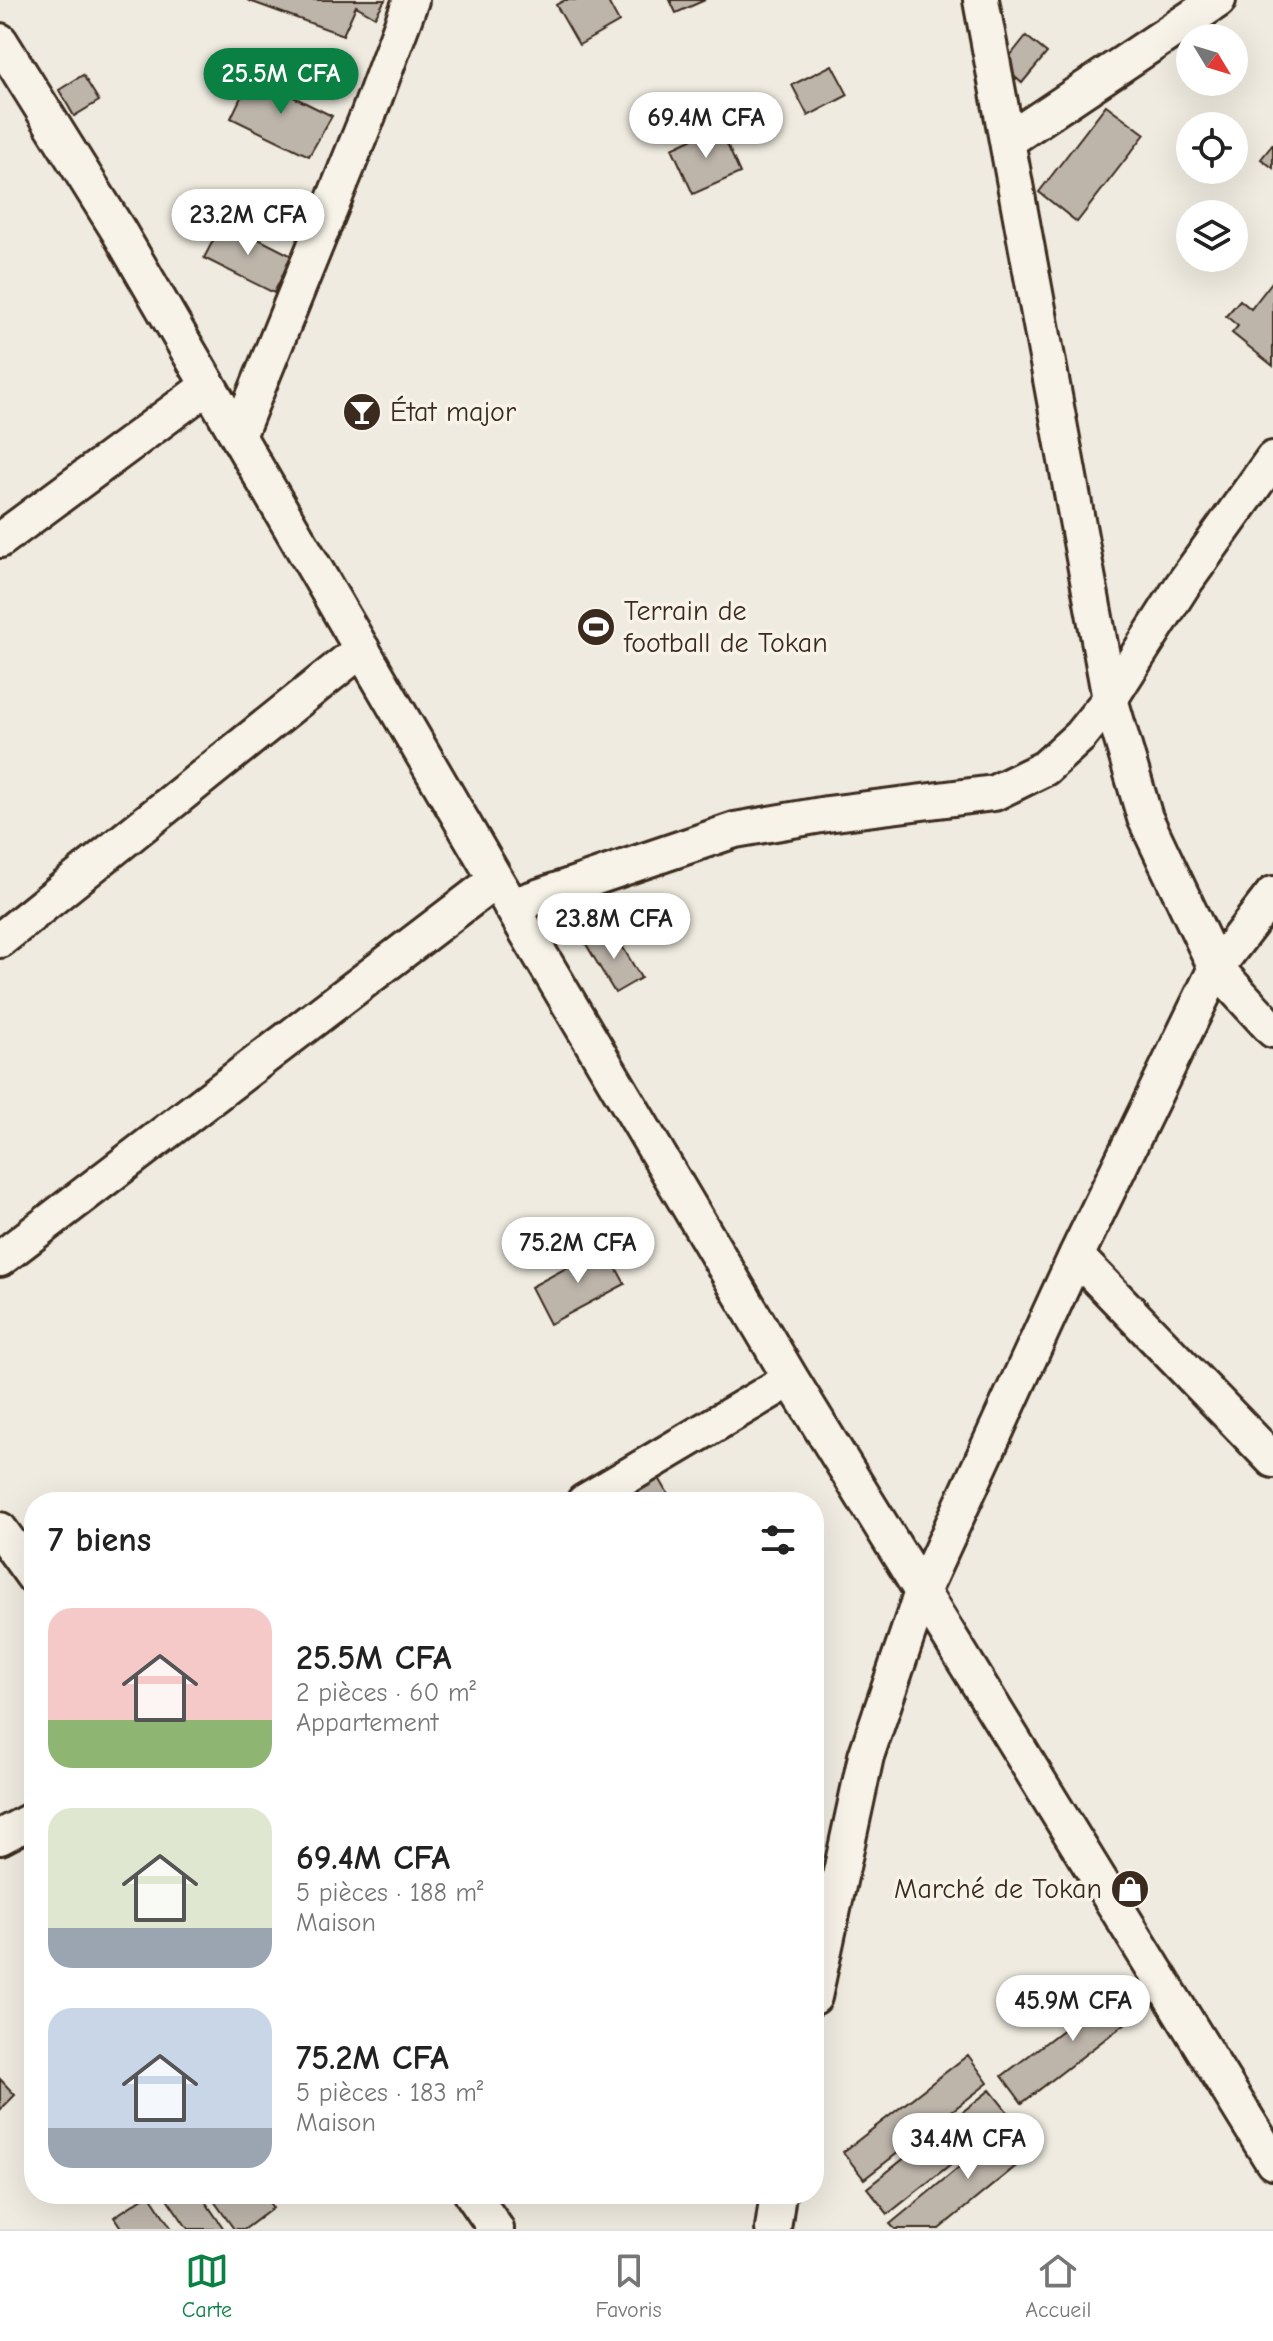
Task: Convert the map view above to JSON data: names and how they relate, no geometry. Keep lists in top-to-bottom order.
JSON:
{
  "places": {
    "bar": ["État major"],
    "sports": ["Terrain de football de Tokan"],
    "shop": ["Marché de Tokan"]
  },
  "north": "bottom right",
  "page": {
    "price": [
      "25.5M CFA",
      "69.4M CFA",
      "23.2M CFA",
      "23.8M CFA",
      "75.2M CFA",
      "45.9M CFA",
      "34.4M CFA"
    ],
    "heading": "7 biens",
    "list": [
      {
        "name": "25.5M CFA",
        "note": "2 pièces · 60 m² · Appartement"
      },
      {
        "name": "69.4M CFA",
        "note": "5 pièces · 188 m² · Maison"
      },
      {
        "name": "75.2M CFA",
        "note": "5 pièces · 183 m² · Maison"
      }
    ],
    "tabs": ["Carte", "Favoris", "Accueil"]
  }
}
